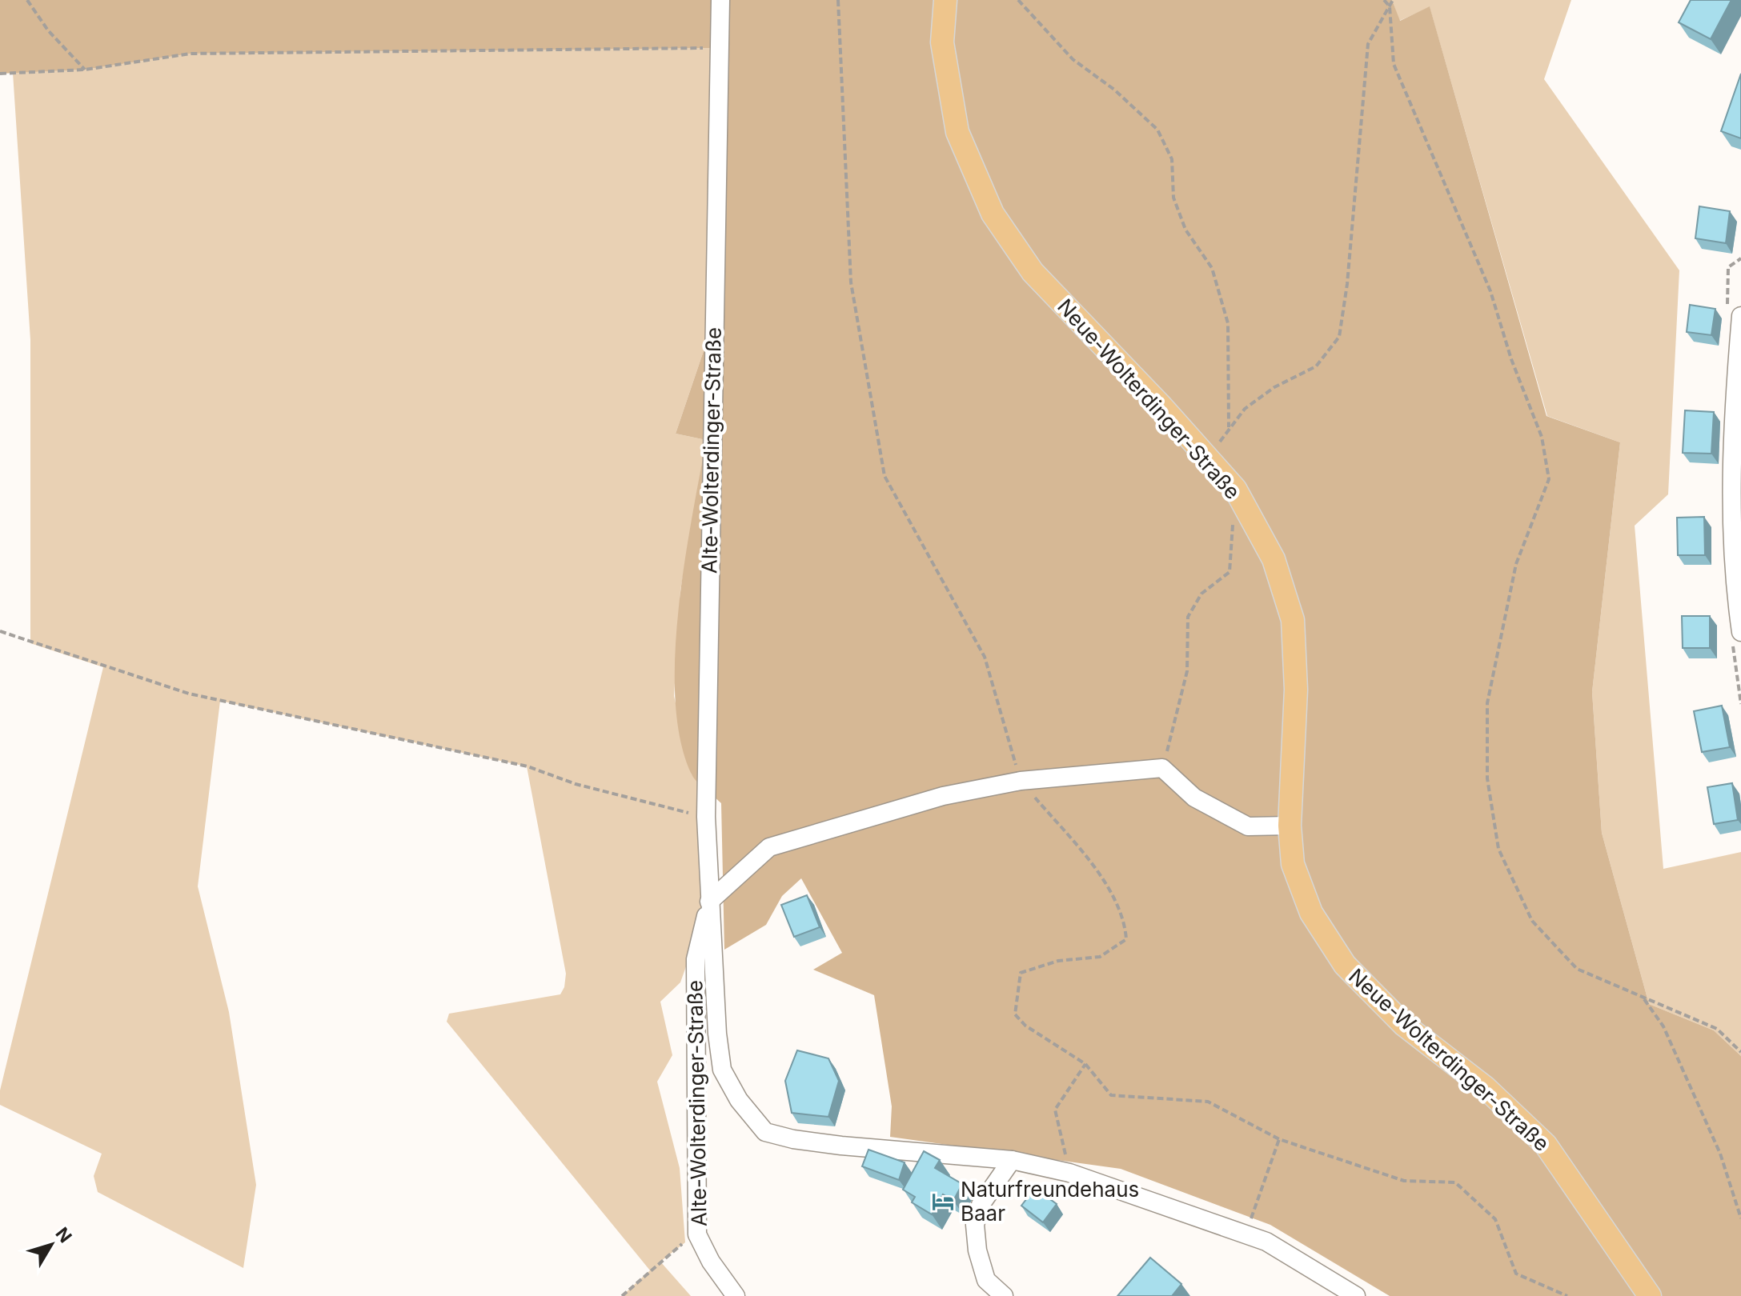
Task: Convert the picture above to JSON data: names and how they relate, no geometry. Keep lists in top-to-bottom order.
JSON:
{
  "streets": {
    "main road": ["Neue-Wolterdinger-Straße"],
    "street": ["Alte-Wolterdinger-Straße"]
  },
  "places": {
    "hotel": ["Naturfreundehaus Baar"]
  },
  "north": "top right"
}
